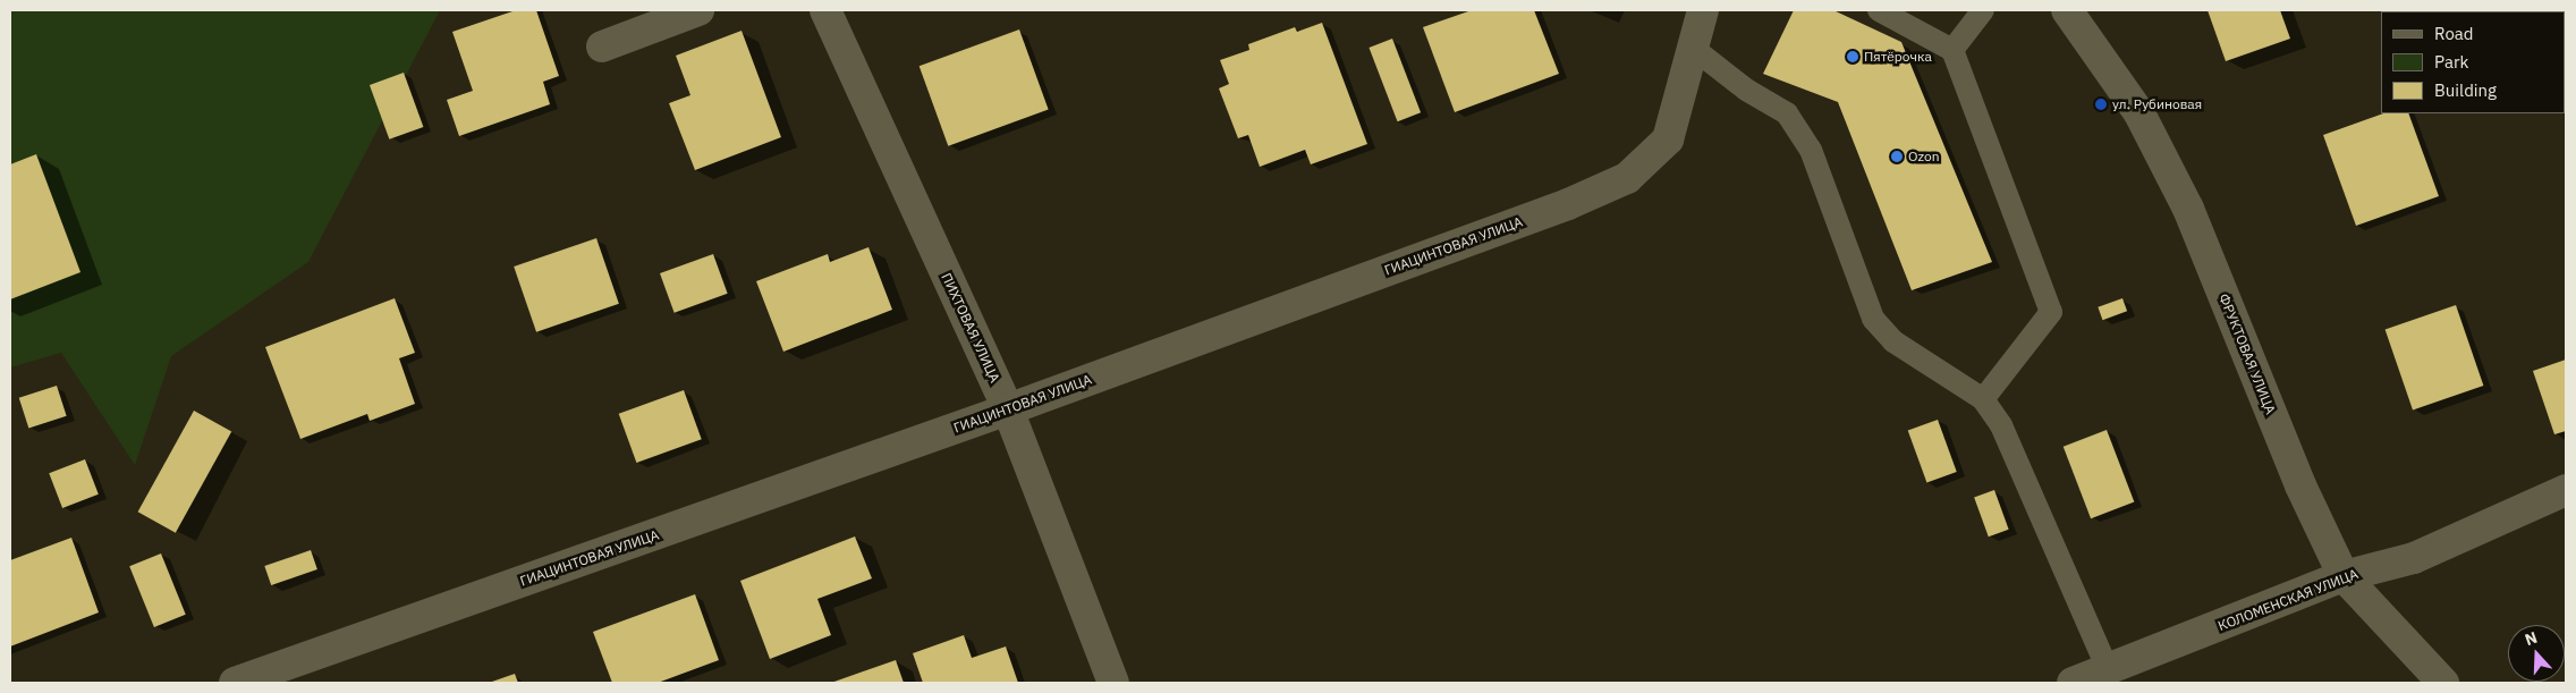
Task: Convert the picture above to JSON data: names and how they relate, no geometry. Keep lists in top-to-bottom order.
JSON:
{
  "streets": {
    "street": [
      "ГИАЦИНТОВАЯ УЛИЦА",
      "ПИХТОВАЯ УЛИЦА",
      "ФРУКТОВАЯ УЛИЦА",
      "КОЛОМЕНСКАЯ УЛИЦА"
    ]
  },
  "crossings": [
    ["ГИАЦИНТОВАЯ УЛИЦА", "ПИХТОВАЯ УЛИЦА"],
    ["ФРУКТОВАЯ УЛИЦА", "КОЛОМЕНСКАЯ УЛИЦА"]
  ],
  "places": ["Пятёрочка", "ул. Рубиновая", "Ozon"],
  "legend": ["Road", "Park", "Building"],
  "north": "top"
}
